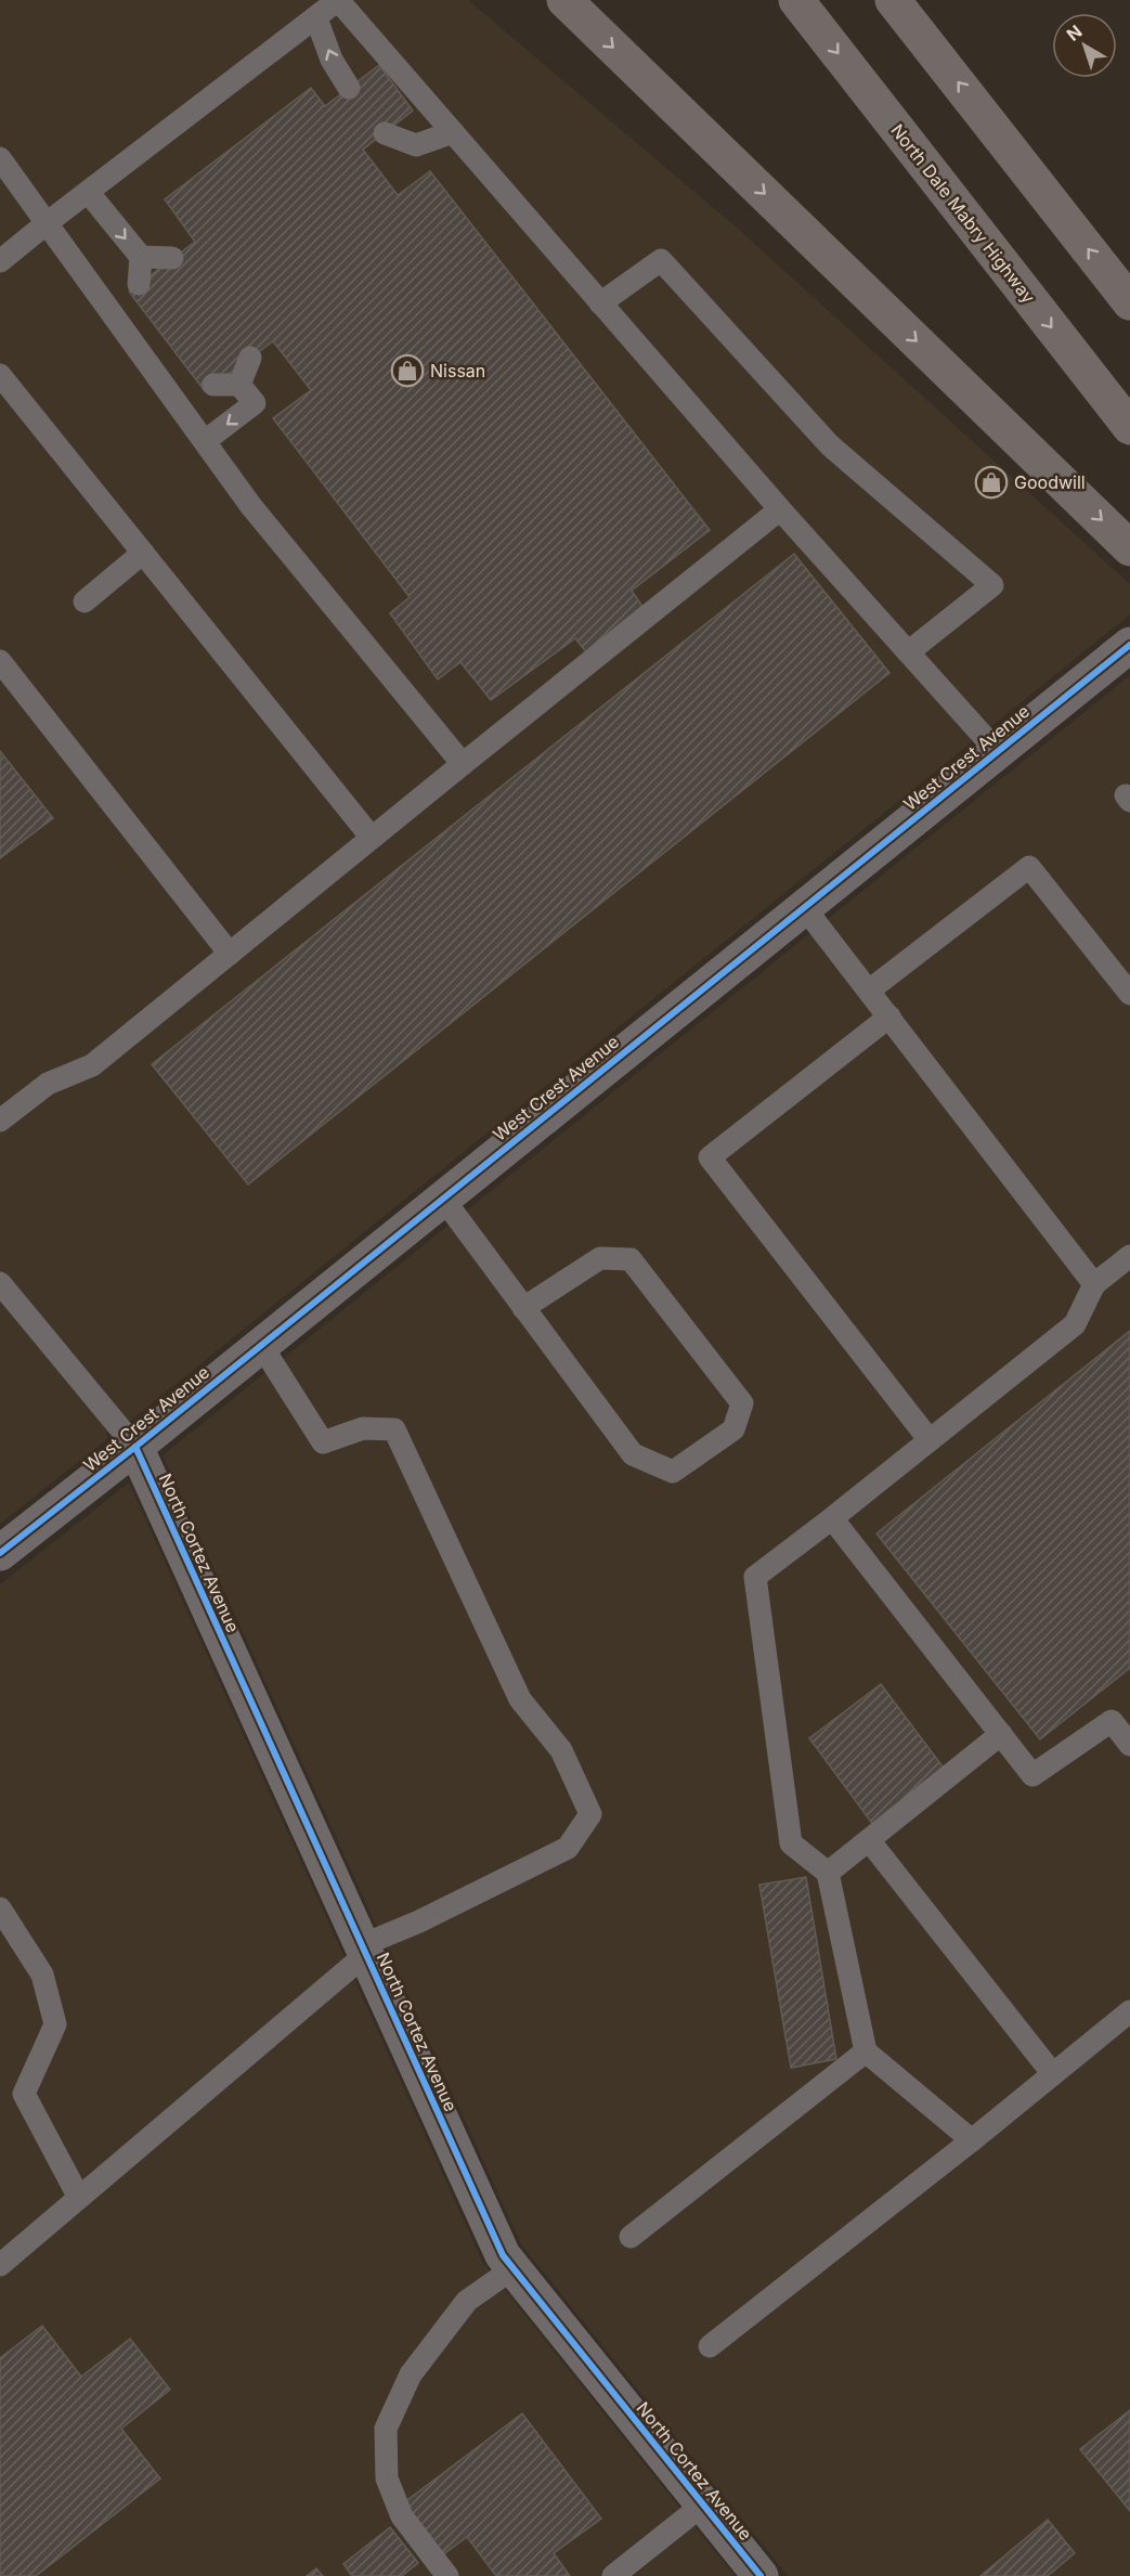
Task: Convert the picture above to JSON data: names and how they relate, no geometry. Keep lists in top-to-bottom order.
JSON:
{
  "streets": {
    "main road": ["North Dale Mabry Highway"],
    "street": ["West Crest Avenue", "North Cortez Avenue"]
  },
  "crossings": [
    ["West Crest Avenue", "North Cortez Avenue"]
  ],
  "places": {
    "shop": ["Nissan", "Goodwill"]
  },
  "north": "top left"
}
